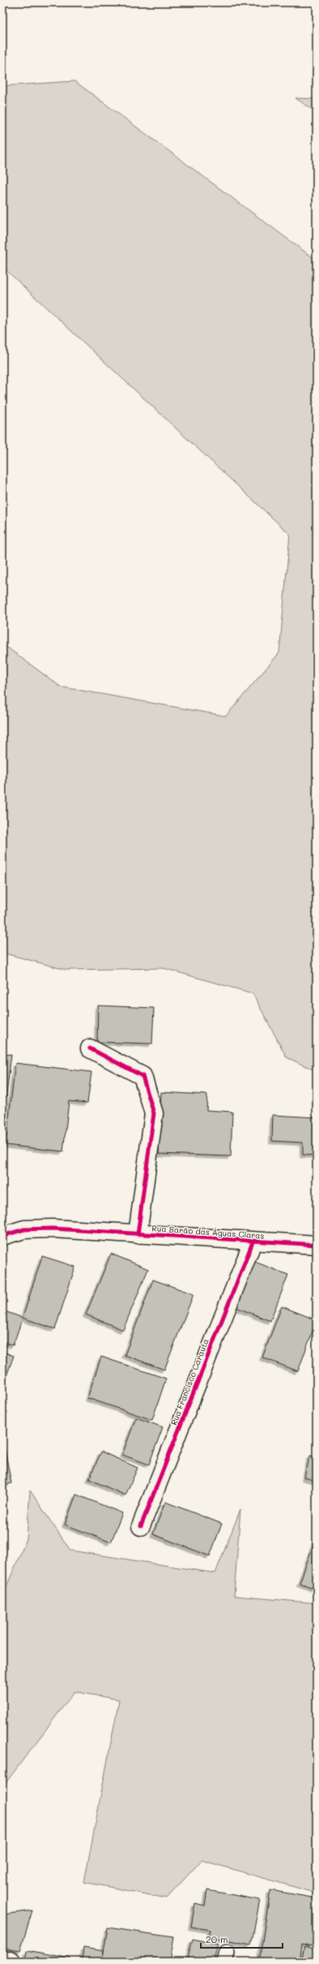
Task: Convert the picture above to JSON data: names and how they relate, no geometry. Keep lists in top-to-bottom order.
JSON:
{
  "streets": {
    "street": ["Rua Barão das Águas Claras", "Rua Francisco Carauta"]
  },
  "crossings": [
    ["Rua Barão das Águas Claras", "Rua Francisco Carauta"]
  ],
  "scale_bar": "20 m"
}
